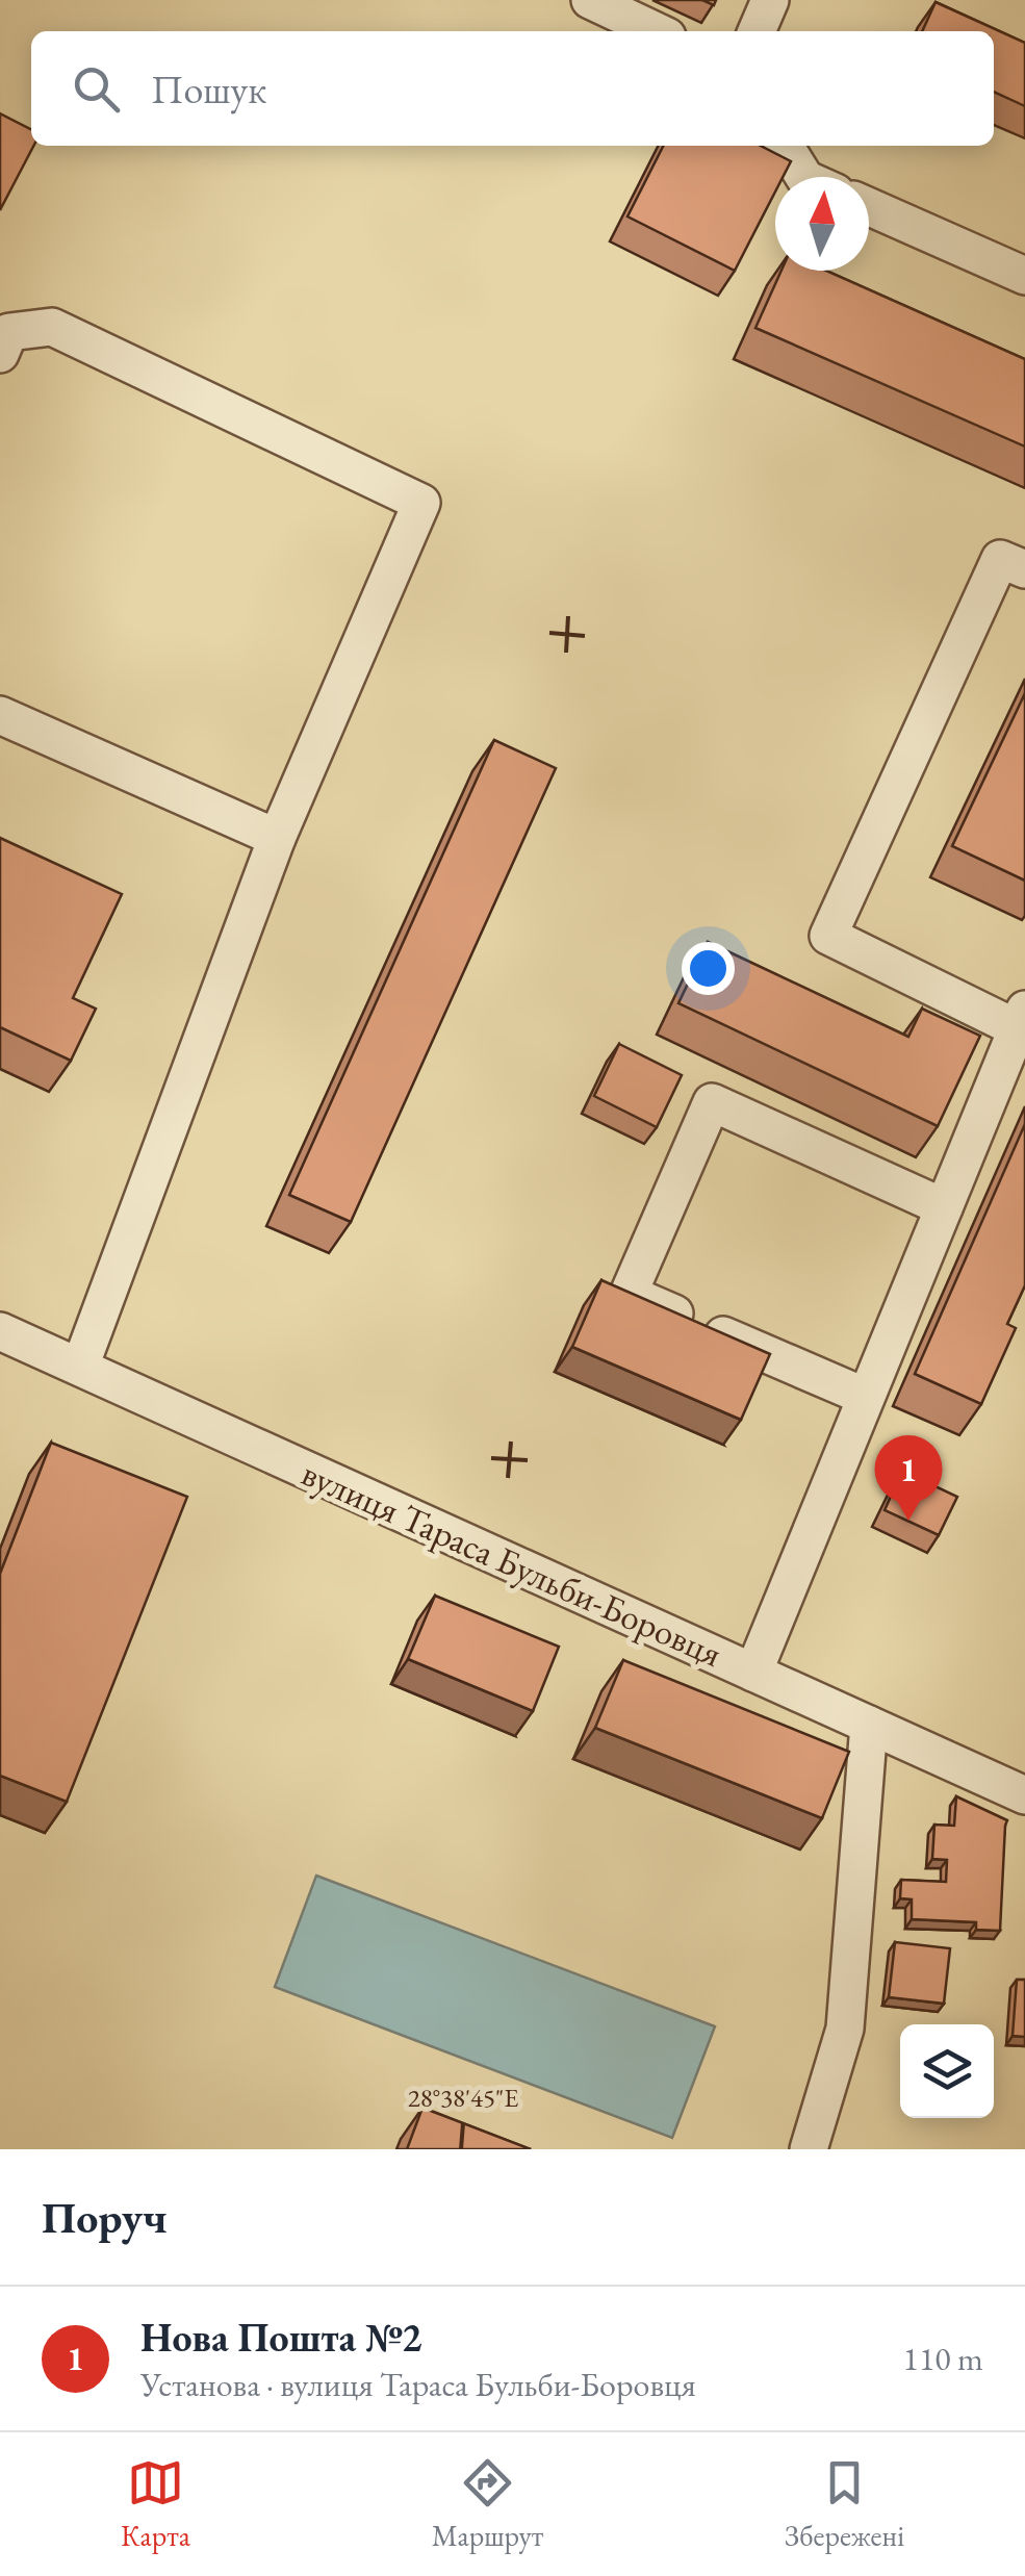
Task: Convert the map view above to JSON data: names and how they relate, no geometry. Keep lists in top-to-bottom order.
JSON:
{
  "streets": {
    "street": ["вулиця Тараса Бульби-Боровця"]
  },
  "north": "top",
  "page": {
    "search": "Пошук",
    "pins": "1",
    "heading": "Поруч",
    "list": [
      {
        "mark": "1",
        "name": "Нова Пошта №2",
        "note": "Установа · вулиця Тараса Бульби-Боровця",
        "value": "110 m"
      }
    ],
    "nav": ["Карта", "Маршрут", "Збережені"]
  },
  "coordinates": ["28°38'45\"E"]
}
